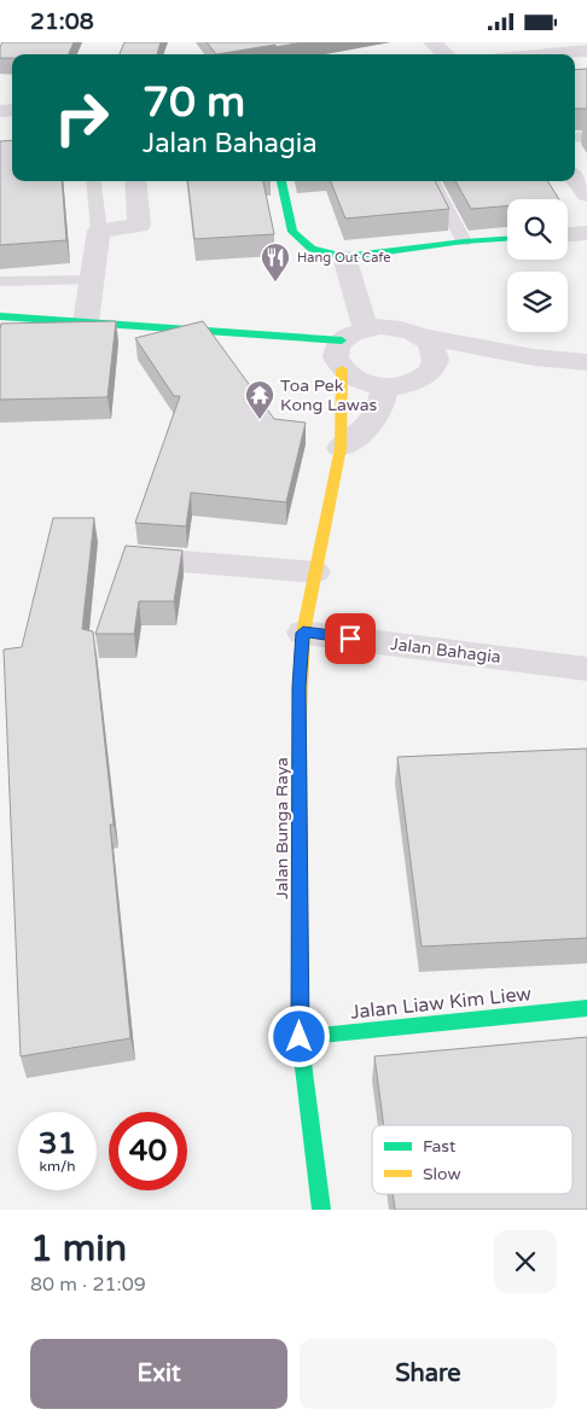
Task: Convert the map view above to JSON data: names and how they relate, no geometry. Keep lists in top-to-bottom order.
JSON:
{
  "streets": {
    "street": ["Jalan Bahagia", "Jalan Bunga Raya", "Jalan Liaw Kim Liew"]
  },
  "crossings": [
    ["Jalan Bahagia", "Jalan Bunga Raya"],
    ["Jalan Bunga Raya", "Jalan Liaw Kim Liew"]
  ],
  "places": {
    "restaurant": ["Hang Out Cafe"],
    "temple": ["Toa Pek Kong Lawas"]
  },
  "legend": ["Fast", "Slow"],
  "page": {
    "status": "21:08",
    "turn": ["70 m", "Jalan Bahagia"],
    "speed": "31 km/h",
    "limit": "40",
    "heading": ["1 min", "80 m · 21:09"],
    "buttons": ["Exit", "Share"]
  }
}
